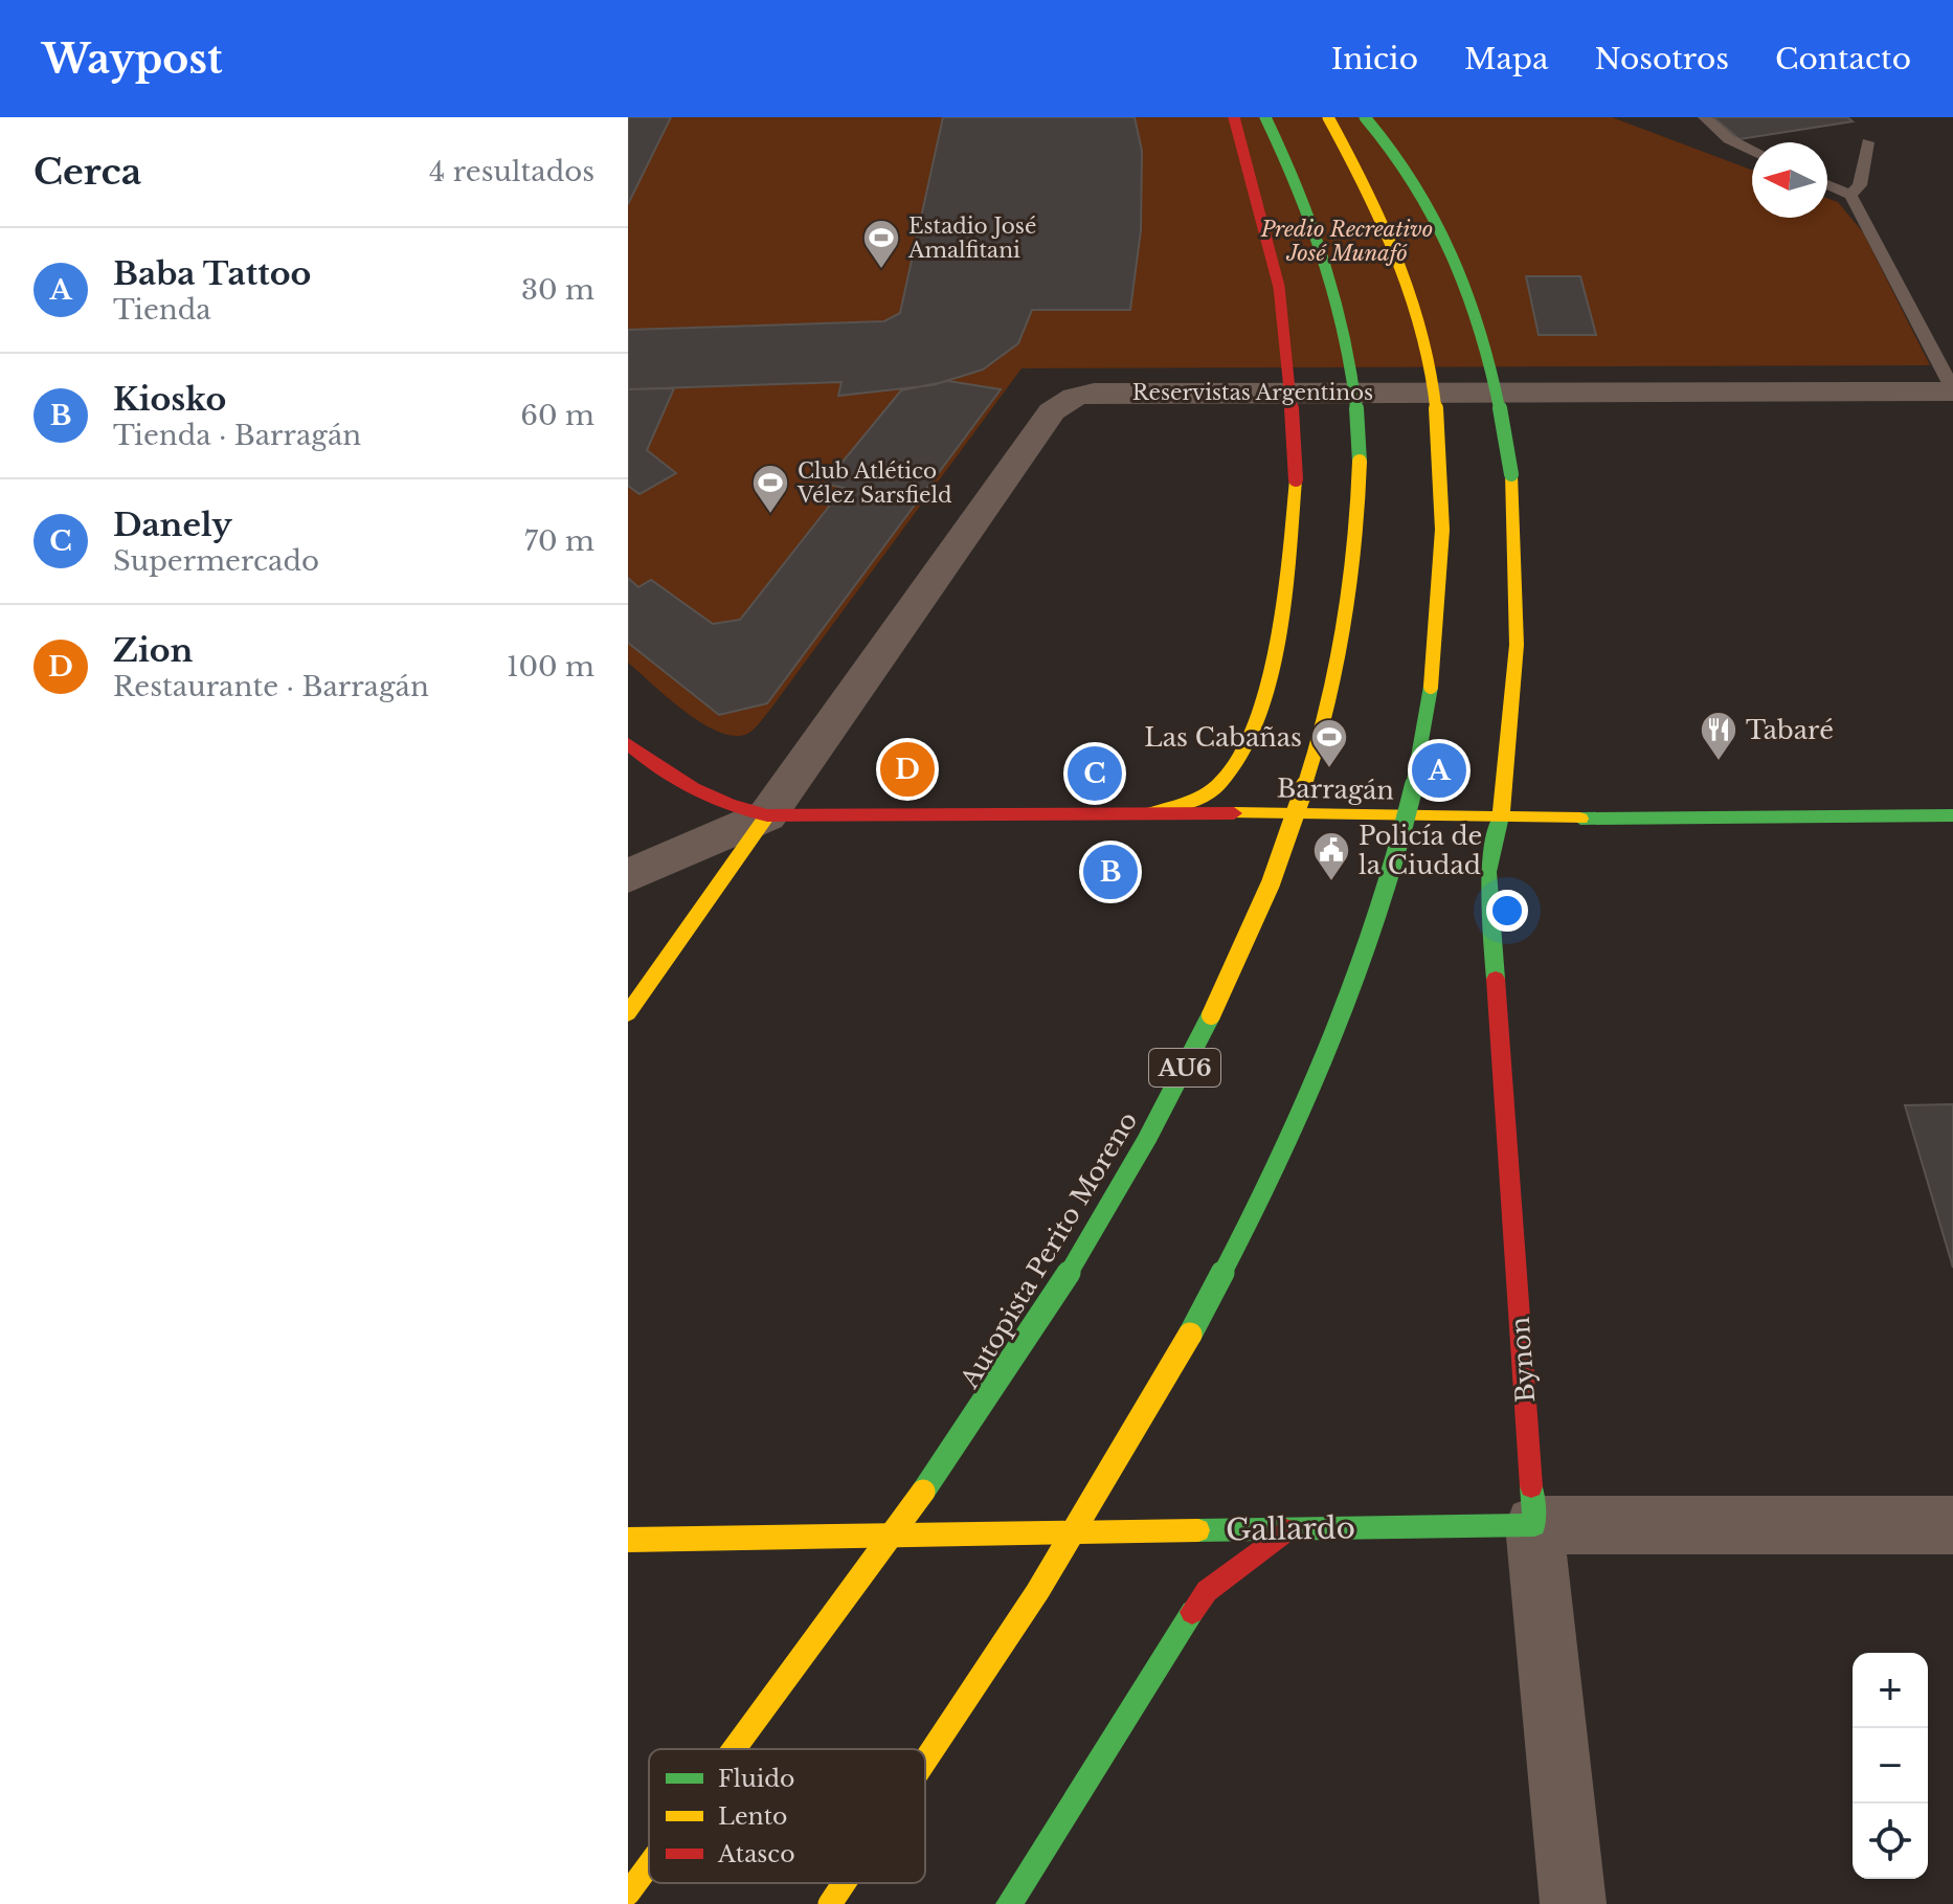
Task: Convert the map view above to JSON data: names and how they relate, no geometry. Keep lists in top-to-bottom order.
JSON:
{
  "streets": {
    "main road": [
      "Barragán",
      "AU6",
      "Autopista Perito Moreno",
      "Bynon",
      "Gallardo"
    ],
    "street": ["Reservistas Argentinos"]
  },
  "crossings": [
    ["Reservistas Argentinos", "Barragán"],
    ["Barragán", "Bynon"],
    ["Bynon", "Gallardo"]
  ],
  "parks": ["Predio Recreativo José Munafó"],
  "places": {
    "sports": ["Estadio José Amalfitani", "Club Atlético Vélez Sarsfield", "Las Cabañas"],
    "restaurant": ["Tabaré"],
    "public building": ["Policía de la Ciudad"]
  },
  "legend": ["Fluido", "Lento", "Atasco"],
  "north": "left",
  "page": {
    "header": "Waypost",
    "nav": [
      "Inicio",
      "Mapa",
      "Nosotros",
      "Contacto"
    ],
    "heading": ["Cerca", "4 resultados"],
    "list": [
      {
        "mark": "A",
        "name": "Baba Tattoo",
        "note": "Tienda",
        "value": "30 m"
      },
      {
        "mark": "B",
        "name": "Kiosko",
        "note": "Tienda · Barragán",
        "value": "60 m"
      },
      {
        "mark": "C",
        "name": "Danely",
        "note": "Supermercado",
        "value": "70 m"
      },
      {
        "mark": "D",
        "name": "Zion",
        "note": "Restaurante · Barragán",
        "value": "100 m"
      }
    ],
    "pins": [
      "D",
      "A",
      "C",
      "B"
    ],
    "map_buttons": ["+", "−"]
  }
}
